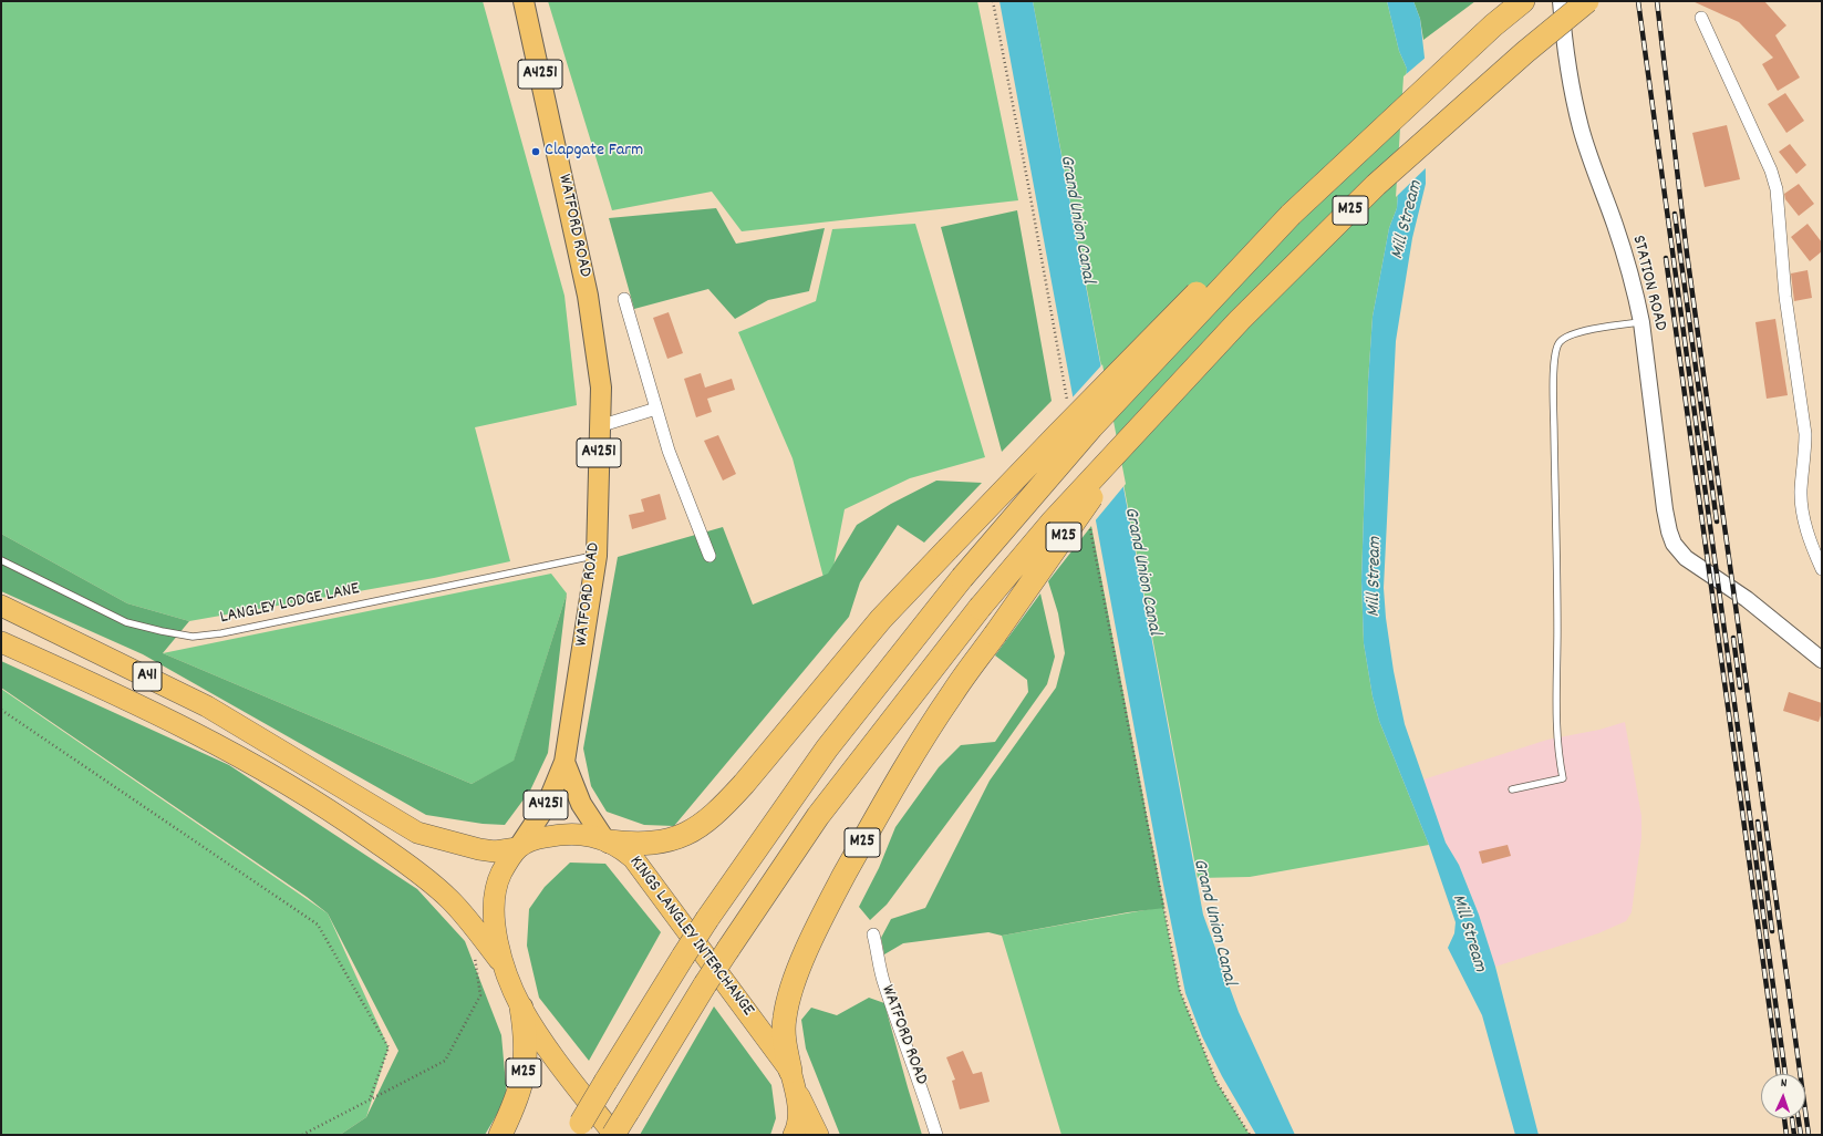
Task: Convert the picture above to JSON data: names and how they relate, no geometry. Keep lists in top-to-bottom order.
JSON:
{
  "streets": {
    "highway": ["M25", "A41", "KINGS LANGLEY INTERCHANGE"],
    "main road": ["A4251", "WATFORD ROAD"],
    "street": ["STATION ROAD"],
    "lane": ["LANGLEY LODGE LANE"]
  },
  "crossings": [
    ["A4251", "M25"],
    ["A4251", "WATFORD ROAD"],
    ["A4251", "KINGS LANGLEY INTERCHANGE"],
    ["M25", "KINGS LANGLEY INTERCHANGE"],
    ["WATFORD ROAD", "LANGLEY LODGE LANE"],
    ["WATFORD ROAD", "A41"],
    ["WATFORD ROAD", "KINGS LANGLEY INTERCHANGE"],
    ["A41", "KINGS LANGLEY INTERCHANGE"]
  ],
  "water": ["Grand Union Canal", "Mill Stream"],
  "places": ["Clapgate Farm"],
  "north": "top"
}
